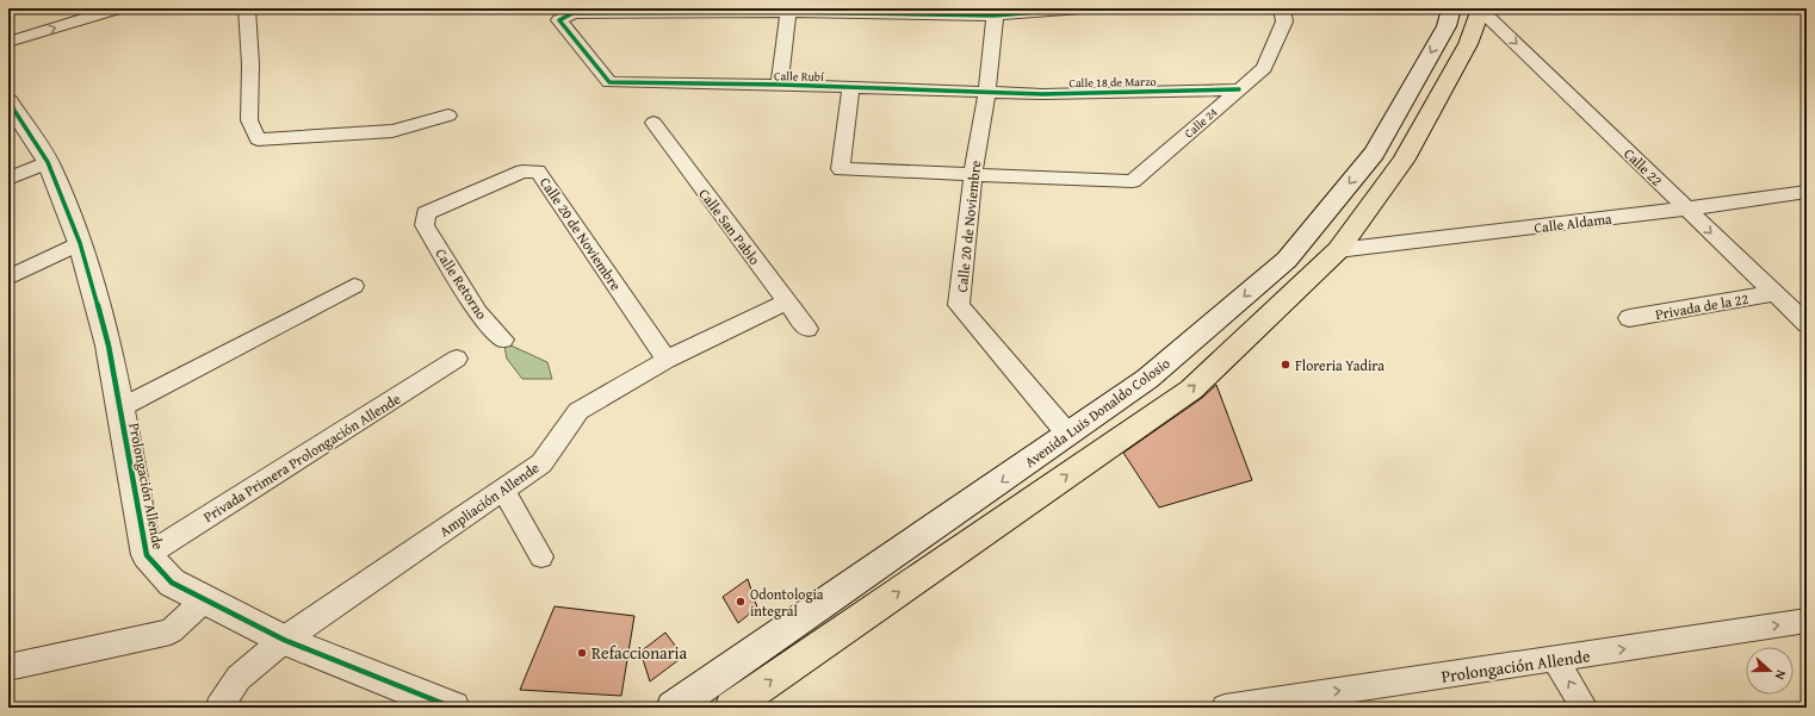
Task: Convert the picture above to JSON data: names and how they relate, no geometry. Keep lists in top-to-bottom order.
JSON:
{
  "streets": {
    "main road": ["Avenida Luis Donaldo Colosio", "Prolongación Allende"],
    "street": [
      "Calle Rubí",
      "Calle 18 de Marzo",
      "Calle 24",
      "Calle 22",
      "Calle Aldama",
      "Calle San Pablo",
      "Calle 20 de Noviembre",
      "Calle Retorno",
      "Privada de la 22",
      "Privada Primera Prolongación Allende",
      "Ampliación Allende"
    ]
  },
  "crossings": [
    ["Calle Rubí", "Calle 18 de Marzo"],
    ["Calle Rubí", "Calle 20 de Noviembre"],
    ["Calle 18 de Marzo", "Calle 24"],
    ["Calle 18 de Marzo", "Calle 20 de Noviembre"],
    ["Calle 24", "Calle 20 de Noviembre"],
    ["Calle 22", "Calle Aldama"],
    ["Calle 22", "Privada de la 22"],
    ["Calle San Pablo", "Ampliación Allende"],
    ["Calle 20 de Noviembre", "Calle Retorno"],
    ["Calle 20 de Noviembre", "Avenida Luis Donaldo Colosio"],
    ["Calle 20 de Noviembre", "Ampliación Allende"],
    ["Privada Primera Prolongación Allende", "Prolongación Allende"],
    ["Prolongación Allende", "Ampliación Allende"]
  ],
  "one_way": ["Calle 22", "Prolongación Allende"],
  "places": ["Floreria Yadira", "Odontologia integral", "Refaccionaria"],
  "north": "right"
}
